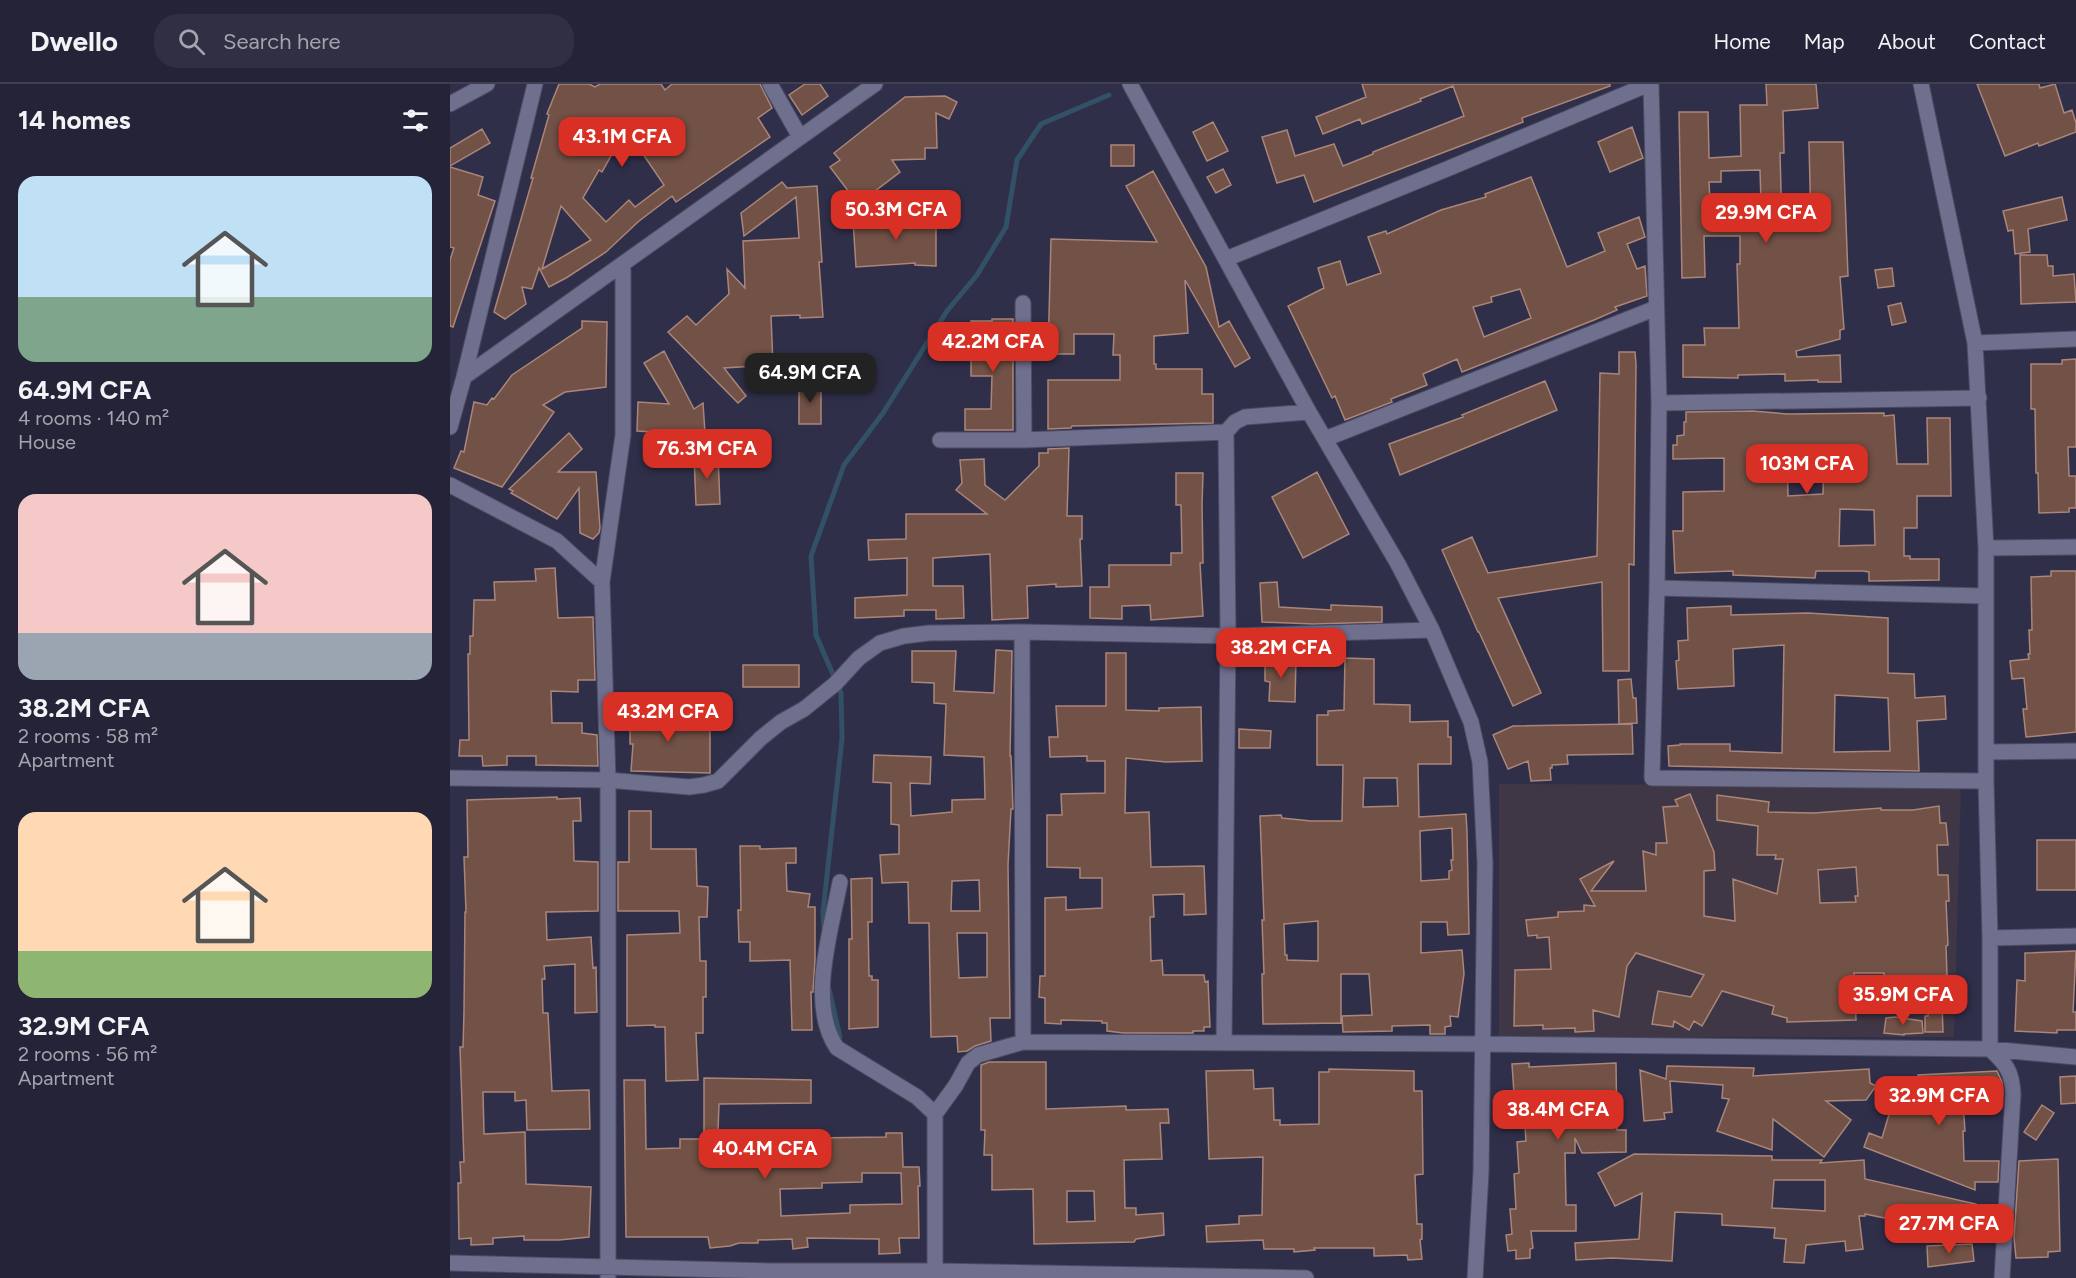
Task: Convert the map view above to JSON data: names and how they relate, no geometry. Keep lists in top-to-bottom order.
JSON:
{
  "page": {
    "header": "Dwello",
    "search": "Search here",
    "nav": [
      "Home",
      "Map",
      "About",
      "Contact"
    ],
    "heading": "14 homes",
    "price": [
      "43.1M CFA",
      "50.3M CFA",
      "29.9M CFA",
      "42.2M CFA",
      "64.9M CFA",
      "76.3M CFA",
      "103M CFA",
      "38.2M CFA",
      "43.2M CFA",
      "35.9M CFA",
      "32.9M CFA",
      "38.4M CFA",
      "40.4M CFA",
      "27.7M CFA"
    ],
    "list": [
      {
        "name": "64.9M CFA",
        "note": "4 rooms · 140 m² · House"
      },
      {
        "name": "38.2M CFA",
        "note": "2 rooms · 58 m² · Apartment"
      },
      {
        "name": "32.9M CFA",
        "note": "2 rooms · 56 m² · Apartment"
      }
    ]
  }
}
